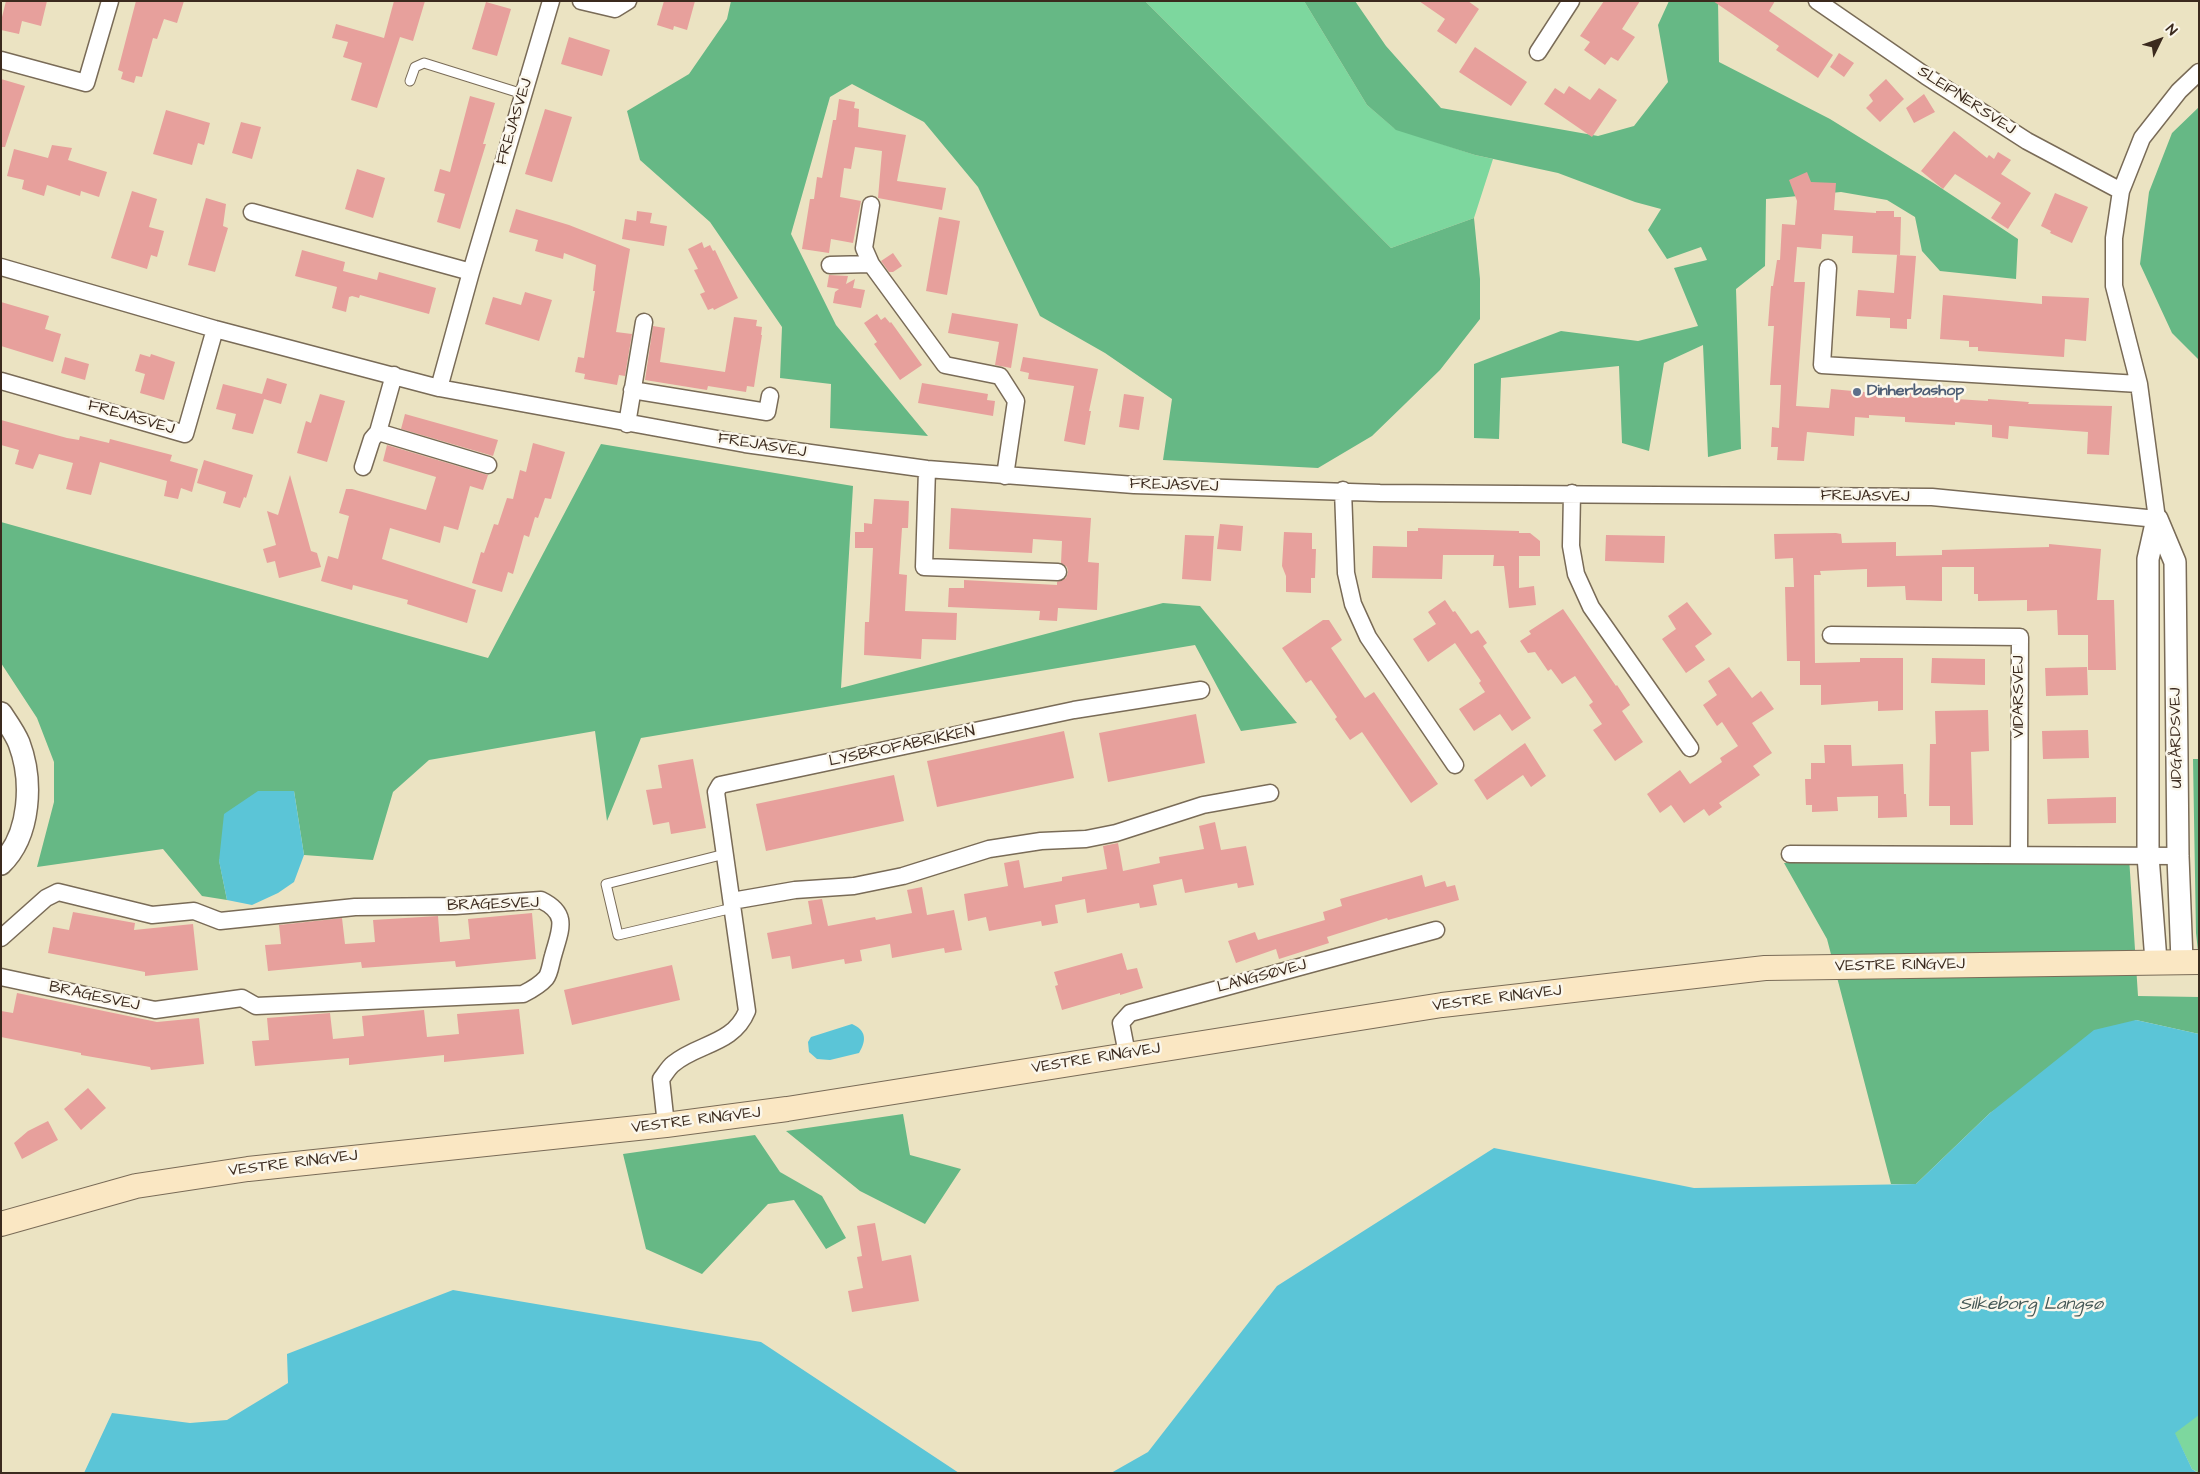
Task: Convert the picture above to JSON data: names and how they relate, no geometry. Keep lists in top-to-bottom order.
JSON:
{
  "streets": {
    "main road": ["VESTRE RINGVEJ"],
    "street": [
      "SLEIPNERSVEJ",
      "FREJASVEJ",
      "VIDARSVEJ",
      "UDGÅRDSVEJ",
      "LYSBROFABRIKKEN",
      "BRAGESVEJ",
      "LANGSØVEJ"
    ]
  },
  "crossings": [
    ["SLEIPNERSVEJ", "UDGÅRDSVEJ"],
    ["FREJASVEJ", "UDGÅRDSVEJ"],
    ["UDGÅRDSVEJ", "VESTRE RINGVEJ"],
    ["LYSBROFABRIKKEN", "VESTRE RINGVEJ"],
    ["VESTRE RINGVEJ", "LANGSØVEJ"]
  ],
  "water": ["Silkeborg Langsø"],
  "places": ["Dinherbashop"],
  "north": "top right"
}
